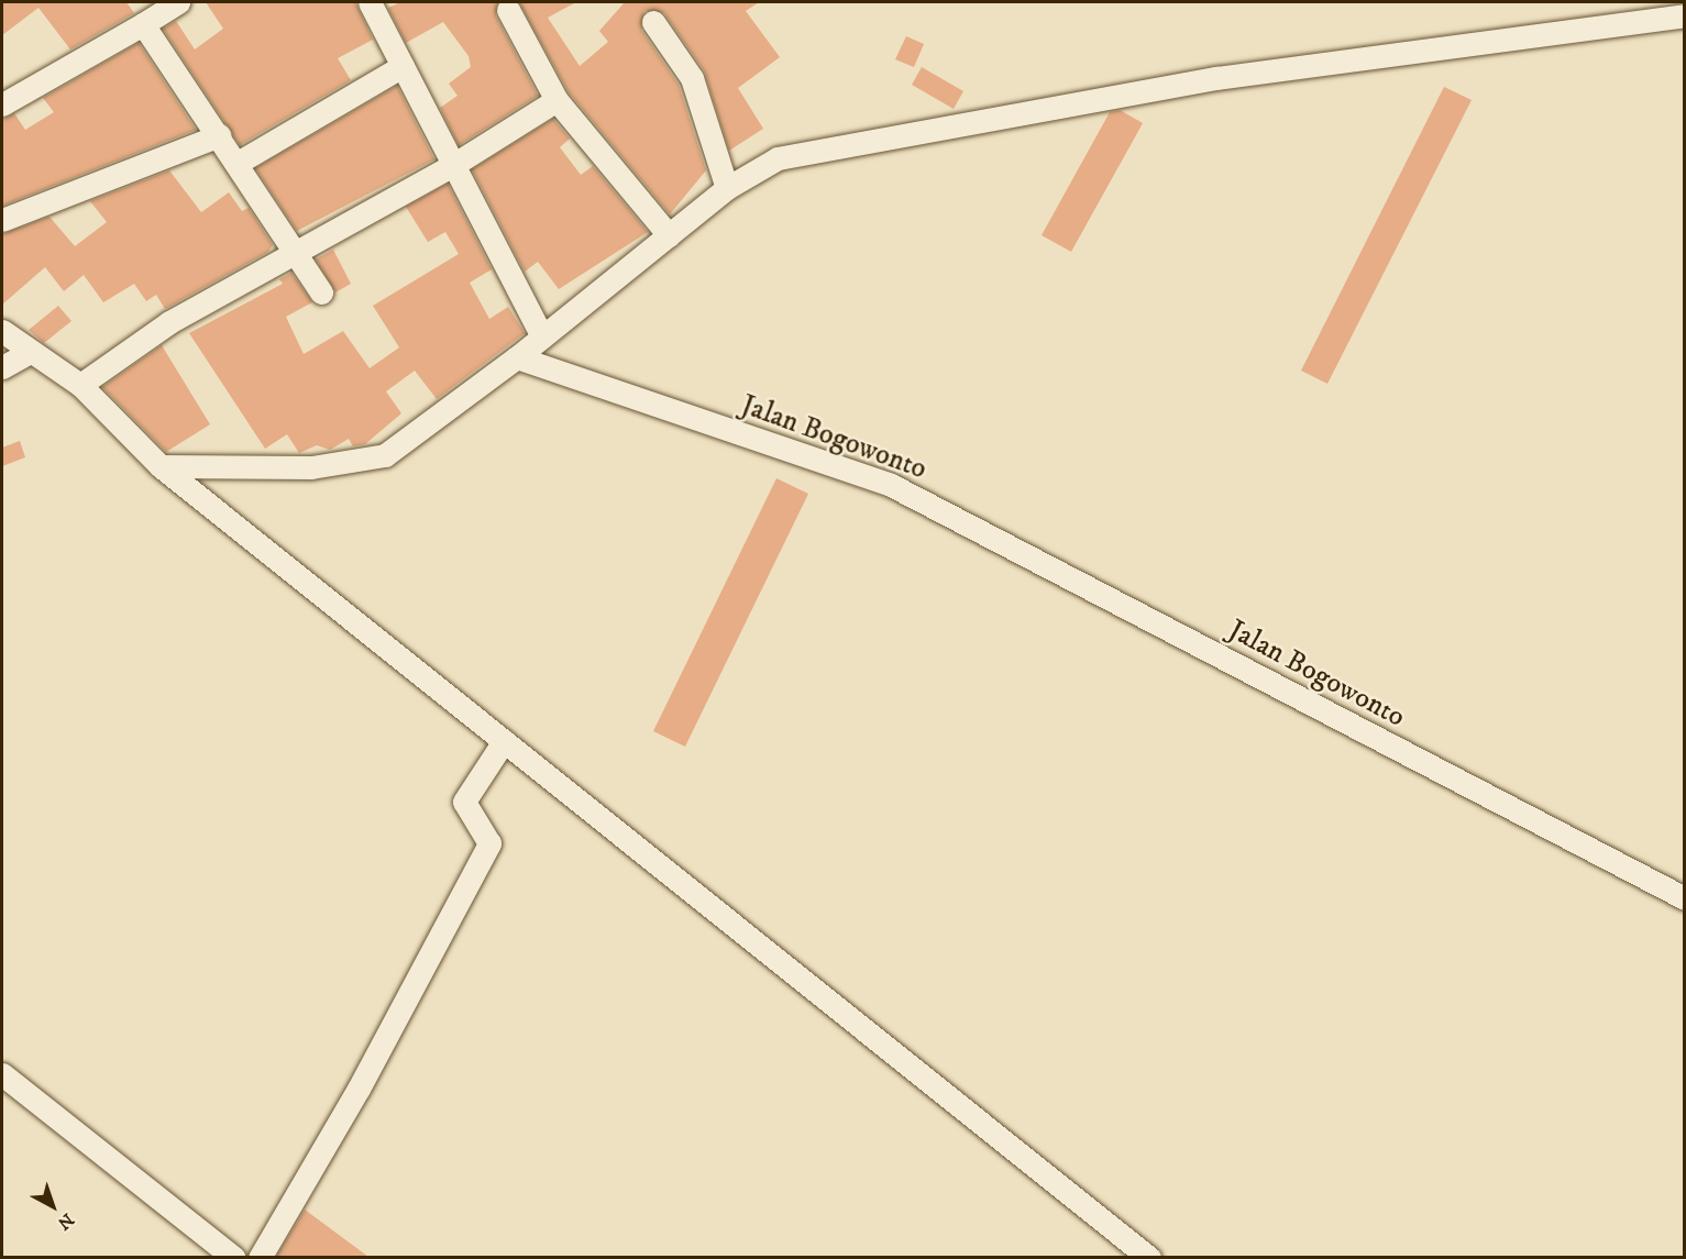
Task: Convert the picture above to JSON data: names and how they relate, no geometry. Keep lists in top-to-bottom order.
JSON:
{
  "streets": {
    "street": ["Jalan Bogowonto"]
  },
  "north": "bottom right"
}
